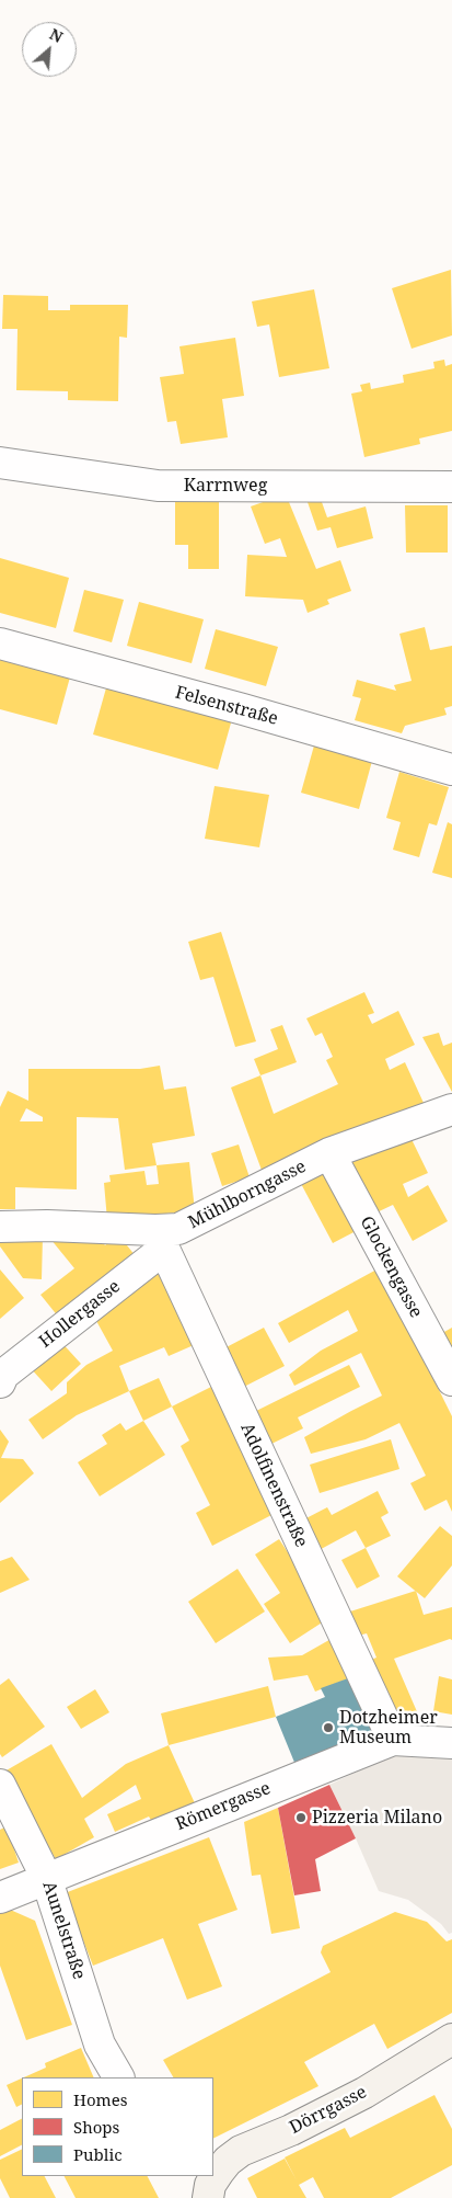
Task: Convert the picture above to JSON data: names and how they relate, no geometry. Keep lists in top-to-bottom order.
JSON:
{
  "streets": {
    "street": [
      "Karrnweg",
      "Felsenstraße",
      "Mühlborngasse",
      "Glockengasse",
      "Hollergasse",
      "Adolfinenstraße",
      "Römergasse",
      "Aunelstraße",
      "Dörrgasse"
    ]
  },
  "crossings": [
    ["Mühlborngasse", "Glockengasse"],
    ["Mühlborngasse", "Hollergasse"],
    ["Mühlborngasse", "Adolfinenstraße"],
    ["Hollergasse", "Adolfinenstraße"],
    ["Adolfinenstraße", "Römergasse"],
    ["Römergasse", "Aunelstraße"]
  ],
  "places": ["Dotzheimer Museum", "Pizzeria Milano"],
  "legend": ["Homes", "Shops", "Public"],
  "north": "top right"
}
